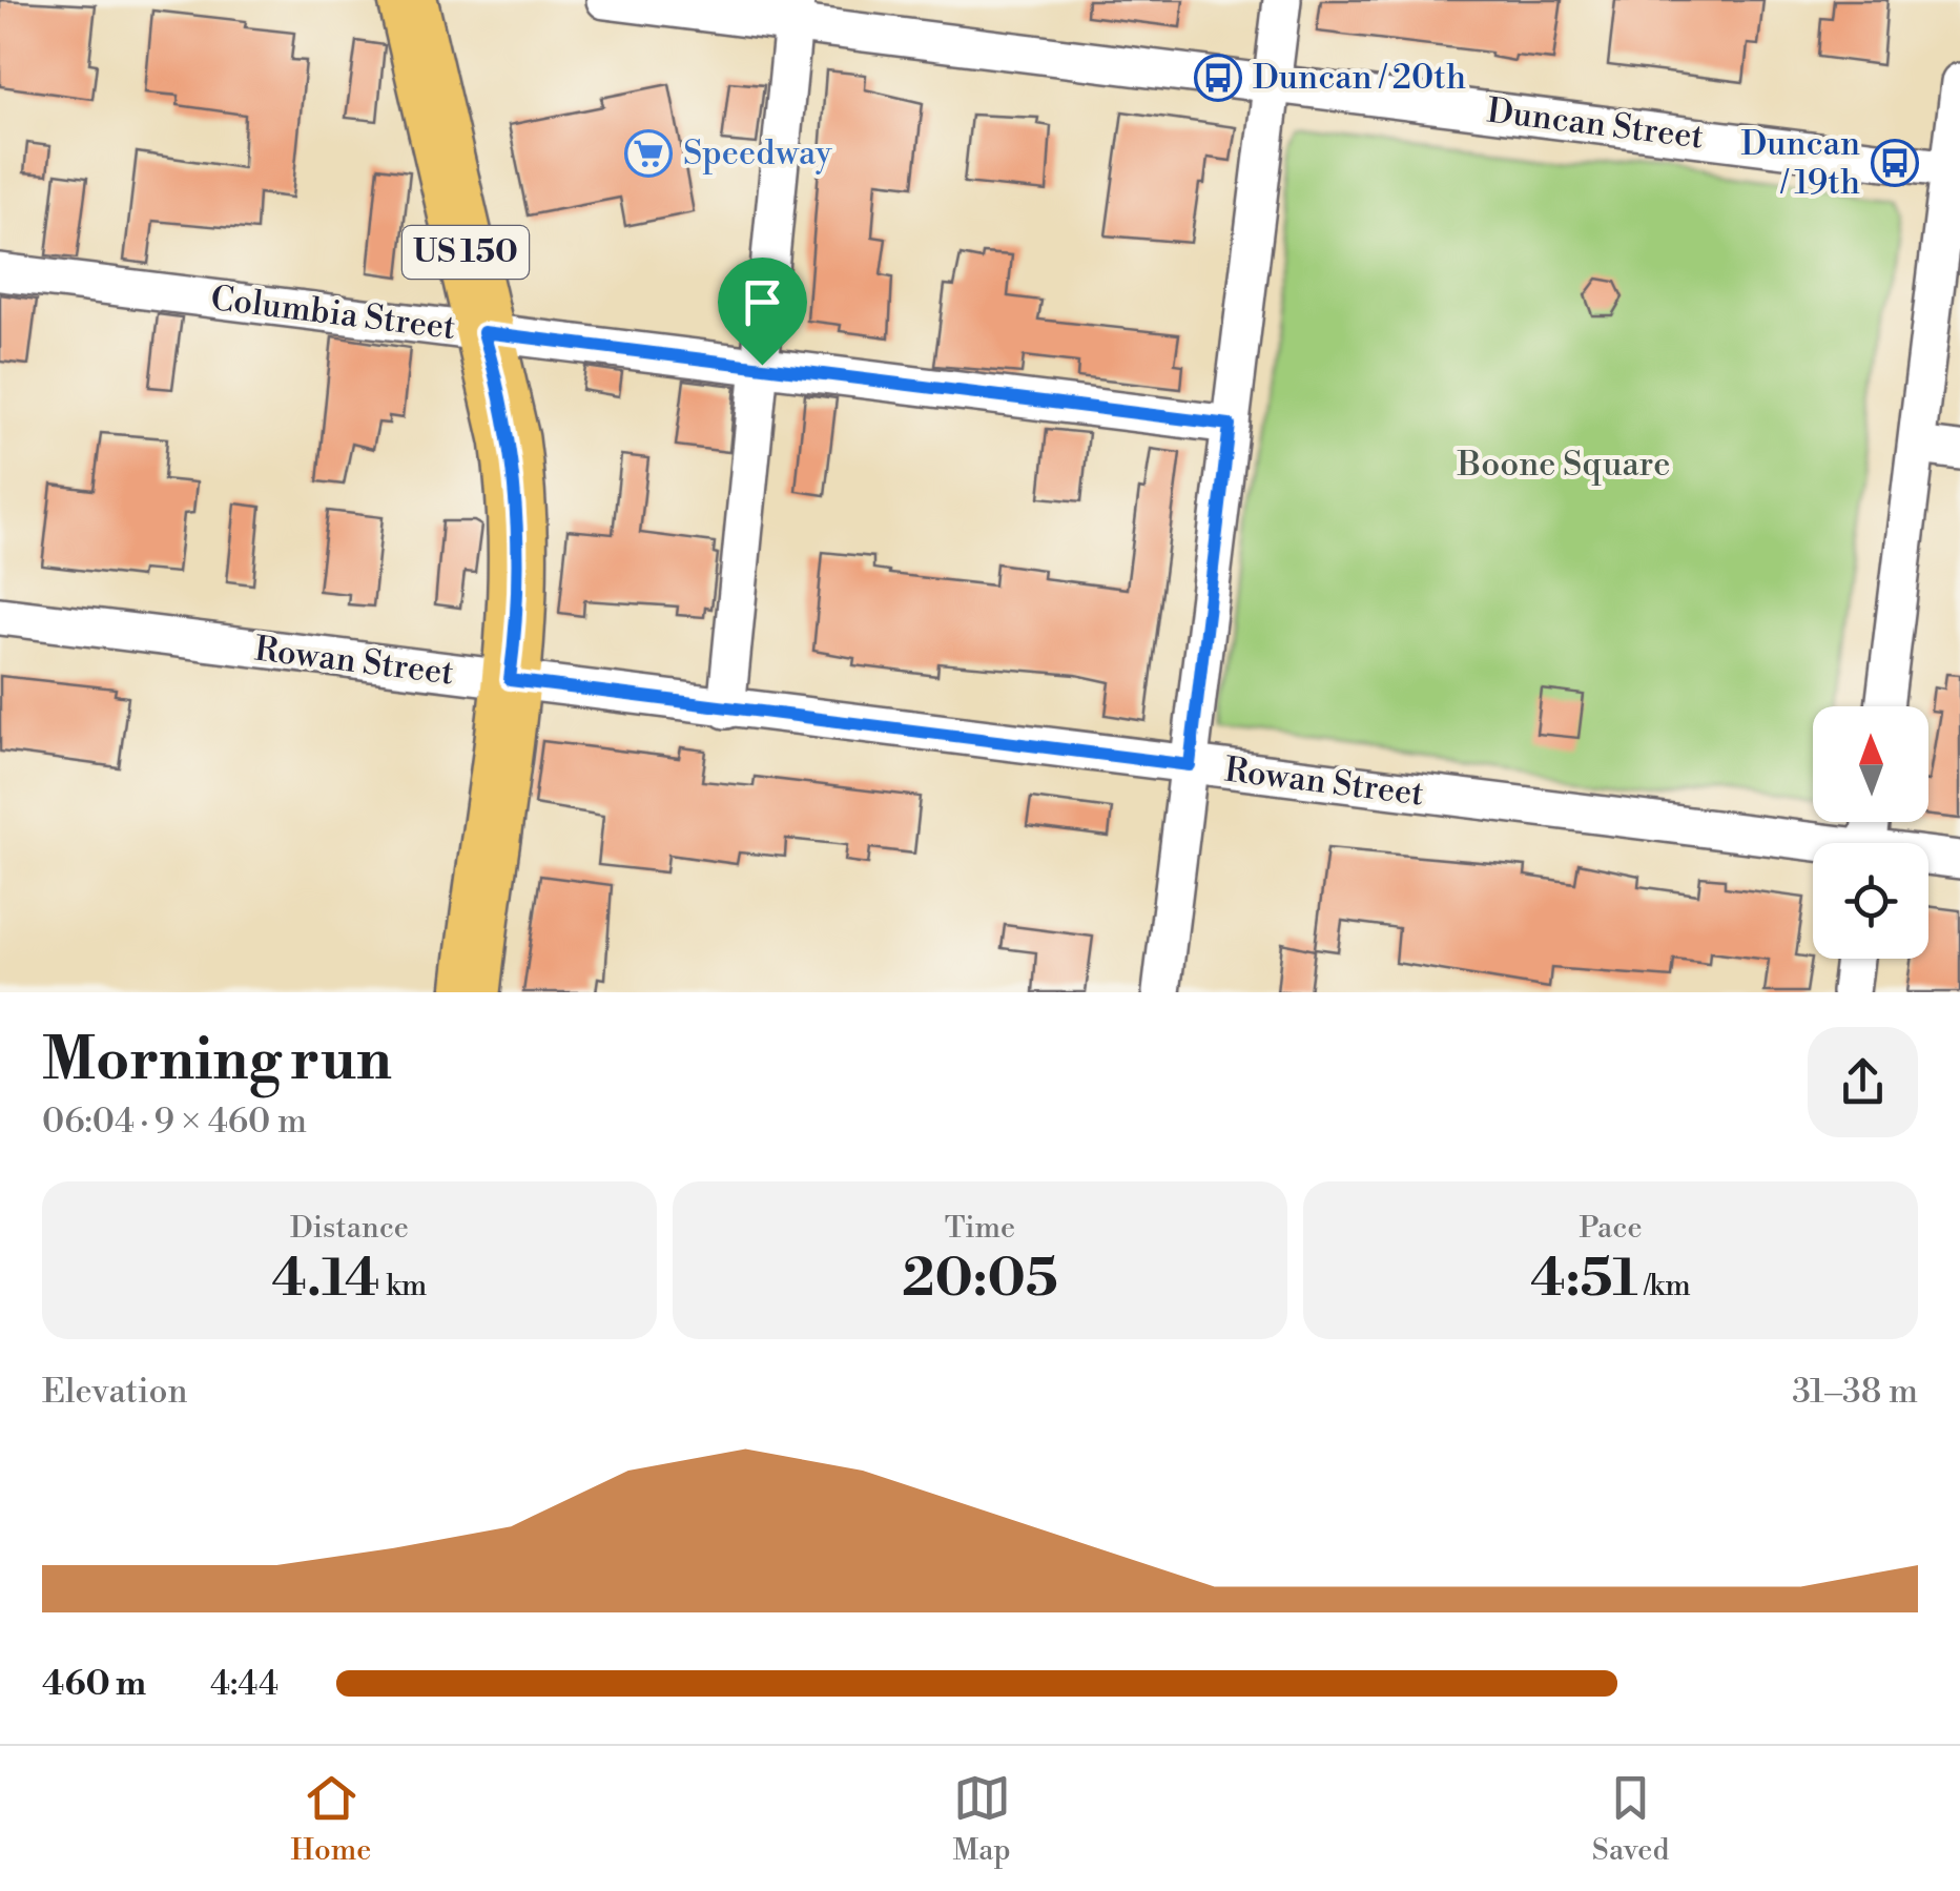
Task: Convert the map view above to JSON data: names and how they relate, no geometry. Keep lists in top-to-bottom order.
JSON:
{
  "streets": {
    "main road": ["US 150"],
    "street": ["Duncan Street", "Columbia Street", "Rowan Street"]
  },
  "crossings": [
    ["US 150", "Columbia Street"],
    ["US 150", "Rowan Street"]
  ],
  "parks": ["Boone Square"],
  "places": {
    "bus stop": ["Duncan / 20th", "Duncan / 19th"],
    "supermarket": ["Speedway"]
  },
  "north": "top",
  "page": {
    "heading": ["Morning run", "06:04 · 9 × 460 m"],
    "stats": [
      ["Distance", "4.14 km"],
      ["Time", "20:05"],
      ["Pace", "4:51 /km"]
    ],
    "chart": ["Elevation", "31–38 m"],
    "list": [
      {
        "name": "460 m",
        "note": "4:44"
      }
    ],
    "tabs": ["Home", "Map", "Saved"]
  }
}
